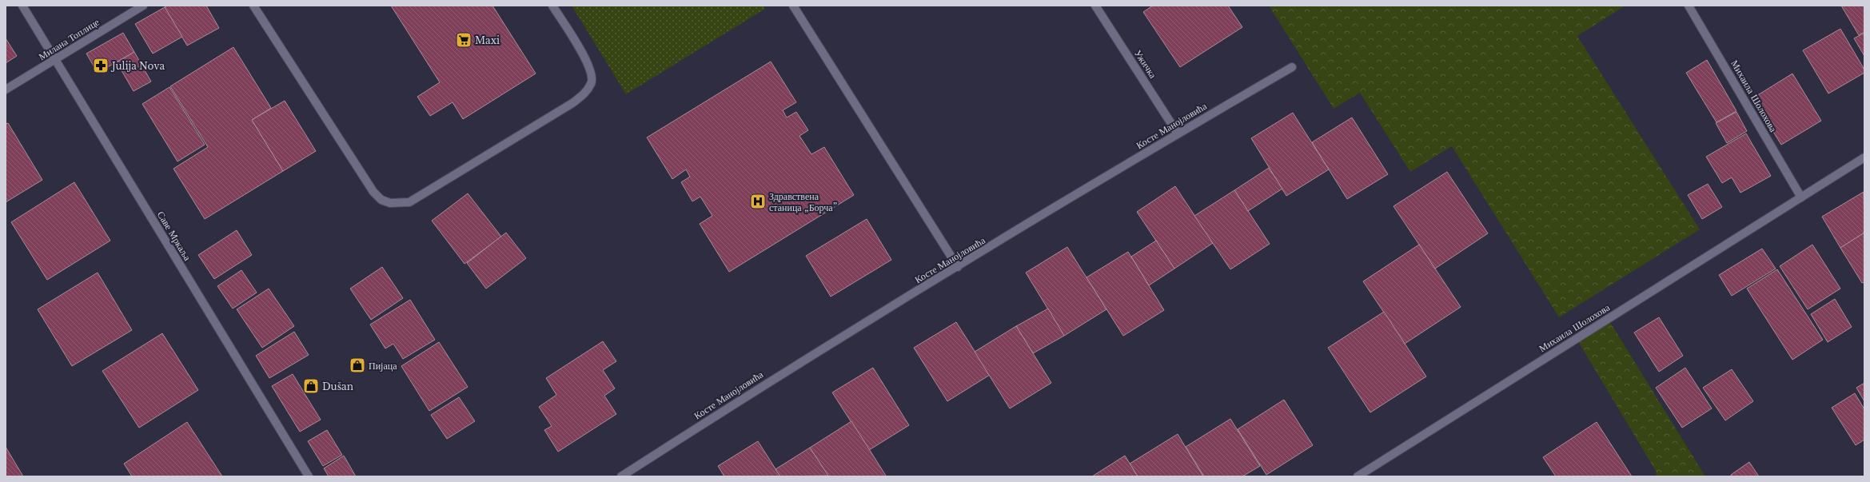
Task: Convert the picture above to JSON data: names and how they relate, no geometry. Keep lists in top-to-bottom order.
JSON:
{
  "streets": {
    "street": [
      "Милана Топлице",
      "Ужичка",
      "Михаила Шолохова",
      "Косте Манојловића",
      "Саве Мркаља"
    ]
  },
  "crossings": [
    ["Милана Топлице", "Саве Мркаља"],
    ["Ужичка", "Косте Манојловића"]
  ],
  "places": {
    "supermarket": ["Maxi"],
    "pharmacy": ["Julija Nova"],
    "hospital": ["Здравствена станица „Борча”"],
    "shop": ["Пијаца", "Dušan"]
  }
}
